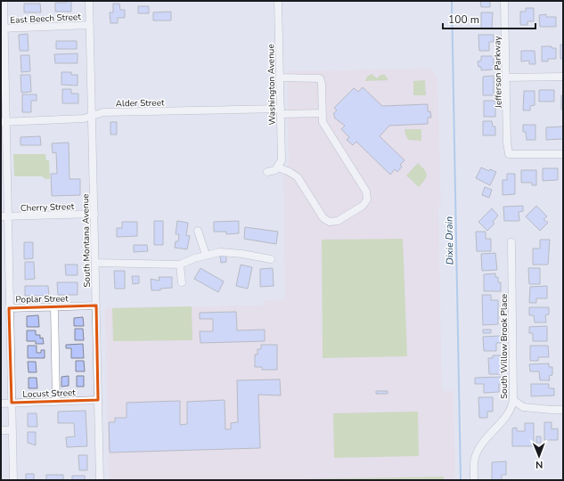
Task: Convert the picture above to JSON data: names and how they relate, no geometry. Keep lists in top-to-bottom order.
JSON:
{
  "streets": {
    "street": [
      "East Beech Street",
      "Jefferson Parkway",
      "Washington Avenue",
      "Alder Street",
      "Cherry Street",
      "South Montana Avenue",
      "Poplar Street",
      "South Willow Brook Place",
      "Locust Street"
    ]
  },
  "crossings": [
    ["East Beech Street", "South Montana Avenue"],
    ["Washington Avenue", "Alder Street"],
    ["Alder Street", "South Montana Avenue"],
    ["Cherry Street", "South Montana Avenue"],
    ["South Montana Avenue", "Poplar Street"],
    ["South Montana Avenue", "Locust Street"]
  ],
  "water": ["Dixie Drain"],
  "scale_bar": "100 m",
  "north": "bottom"
}
